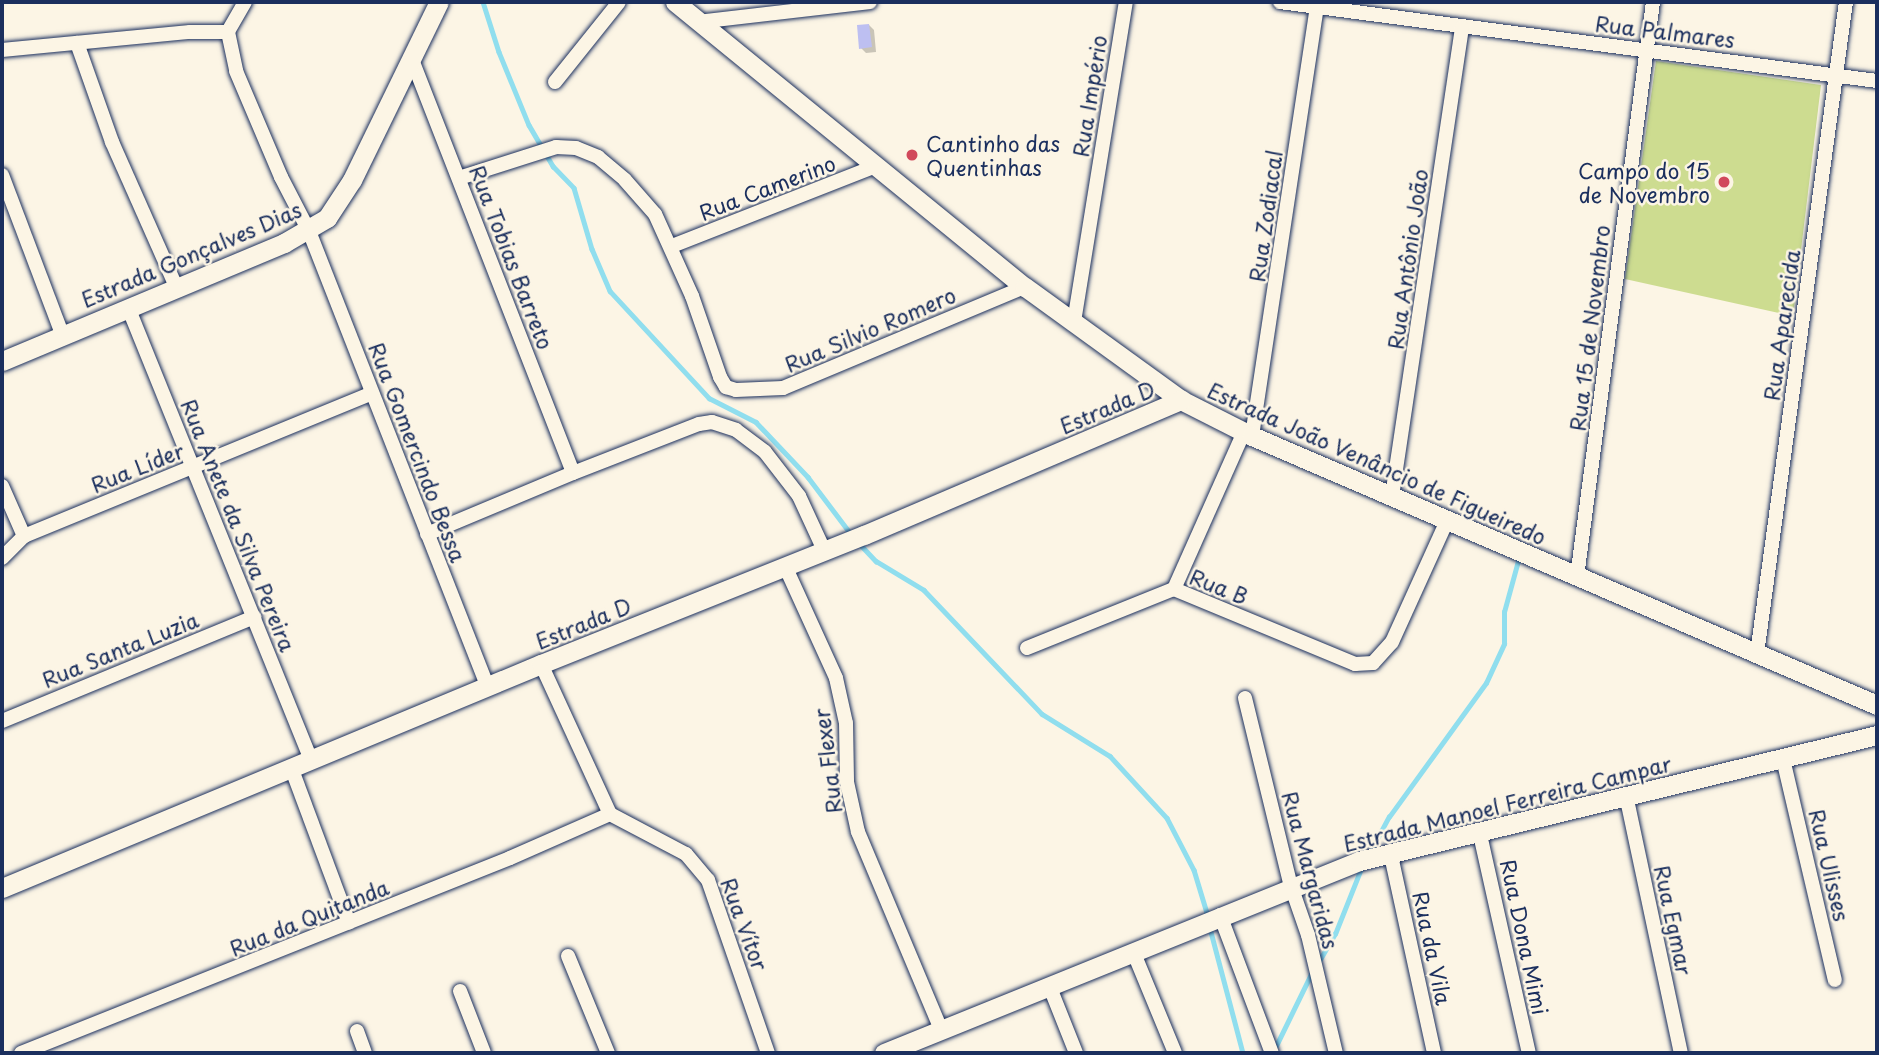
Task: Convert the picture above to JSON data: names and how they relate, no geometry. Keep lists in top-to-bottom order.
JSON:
{
  "streets": {
    "street": [
      "Rua Palmares",
      "Rua Império",
      "Rua Camerino",
      "Rua Zodiacal",
      "Estrada Gonçalves Dias",
      "Rua Tobias Barreto",
      "Rua Antônio João",
      "Rua Aparecida",
      "Rua 15 de Novembro",
      "Rua Silvio Romero",
      "Estrada D",
      "Rua Gomercindo Bessa",
      "Estrada João Venâncio de Figueiredo",
      "Rua Líder",
      "Rua Anete da Silva Pereira",
      "Rua B",
      "Rua Santa Luzia",
      "Rua Flexer",
      "Estrada Manoel Ferreira Campar",
      "Rua Ulisses",
      "Rua Margaridas",
      "Rua da Quitanda",
      "Rua Egmar",
      "Rua Vítor",
      "Rua Dona Mimi",
      "Rua da Vila"
    ]
  },
  "crossings": [
    ["Rua Palmares", "Rua Zodiacal"],
    ["Rua Palmares", "Rua Antônio João"],
    ["Rua Palmares", "Rua Aparecida"],
    ["Rua Palmares", "Rua 15 de Novembro"],
    ["Rua Império", "Estrada João Venâncio de Figueiredo"],
    ["Rua Camerino", "Rua Silvio Romero"],
    ["Rua Camerino", "Estrada João Venâncio de Figueiredo"],
    ["Rua Zodiacal", "Estrada João Venâncio de Figueiredo"],
    ["Rua Zodiacal", "Rua B"],
    ["Estrada Gonçalves Dias", "Rua Tobias Barreto"],
    ["Estrada Gonçalves Dias", "Rua Gomercindo Bessa"],
    ["Estrada Gonçalves Dias", "Rua Anete da Silva Pereira"],
    ["Rua Antônio João", "Estrada João Venâncio de Figueiredo"],
    ["Rua Aparecida", "Estrada João Venâncio de Figueiredo"],
    ["Rua 15 de Novembro", "Estrada João Venâncio de Figueiredo"],
    ["Rua Silvio Romero", "Estrada João Venâncio de Figueiredo"],
    ["Estrada D", "Rua Gomercindo Bessa"],
    ["Estrada D", "Estrada João Venâncio de Figueiredo"],
    ["Estrada D", "Rua Anete da Silva Pereira"],
    ["Estrada D", "Rua Flexer"],
    ["Rua Gomercindo Bessa", "Rua Líder"],
    ["Estrada João Venâncio de Figueiredo", "Rua B"],
    ["Rua Líder", "Rua Anete da Silva Pereira"],
    ["Rua Anete da Silva Pereira", "Rua Santa Luzia"],
    ["Rua Flexer", "Estrada Manoel Ferreira Campar"],
    ["Estrada Manoel Ferreira Campar", "Rua Ulisses"],
    ["Estrada Manoel Ferreira Campar", "Rua Margaridas"],
    ["Estrada Manoel Ferreira Campar", "Rua Egmar"],
    ["Estrada Manoel Ferreira Campar", "Rua Dona Mimi"],
    ["Estrada Manoel Ferreira Campar", "Rua da Vila"],
    ["Rua da Quitanda", "Rua Vítor"]
  ],
  "places": ["Cantinho das Quentinhas", "Campo do 15 de Novembro"]
}
